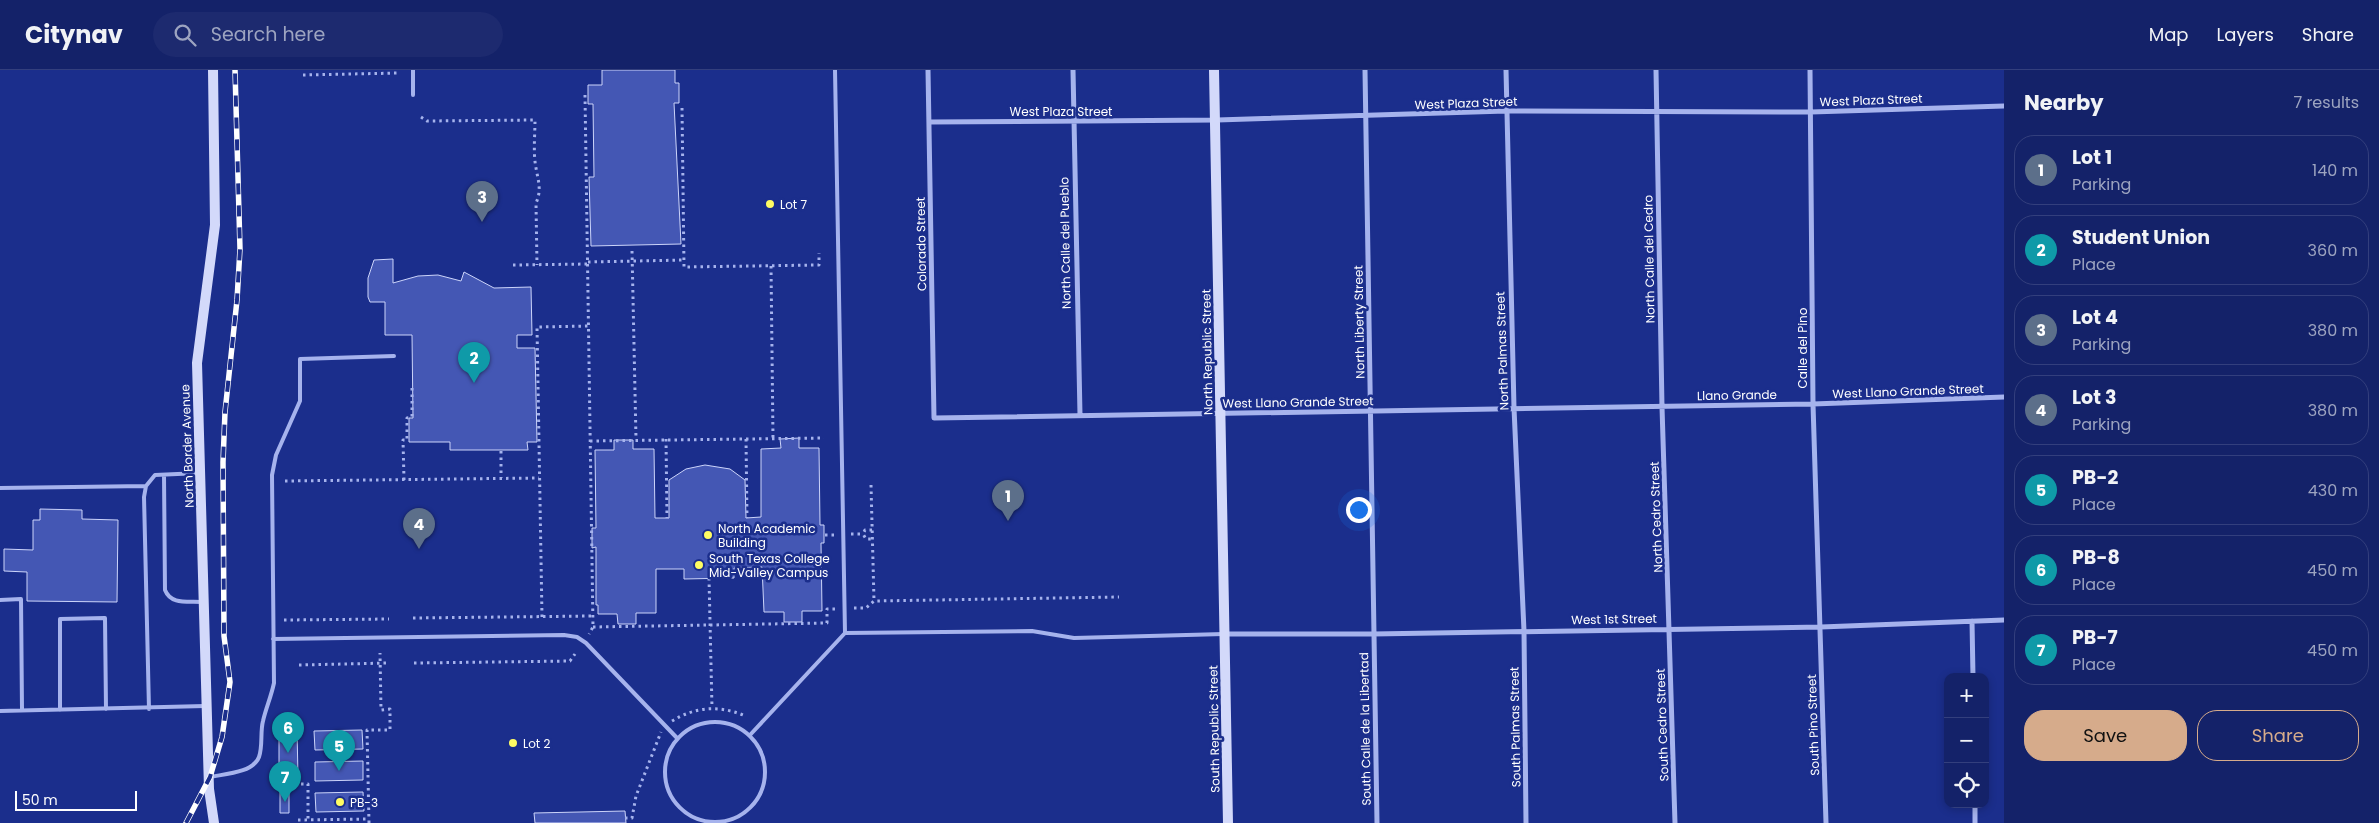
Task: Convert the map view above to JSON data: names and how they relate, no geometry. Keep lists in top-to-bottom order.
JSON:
{
  "streets": {
    "street": [
      "West Plaza Street",
      "North Calle del Pueblo",
      "Colorado Street",
      "North Calle del Cedro",
      "North Liberty Street",
      "Calle del Pino",
      "North Palmas Street",
      "North Republic Street",
      "West Llano Grande Street",
      "Llano Grande",
      "North Border Avenue",
      "North Cedro Street",
      "West 1st Street",
      "South Cedro Street",
      "South Pino Street",
      "South Palmas Street",
      "South Republic Street",
      "South Calle de la Libertad"
    ]
  },
  "crossings": [
    ["West Plaza Street", "North Calle del Pueblo"],
    ["West Plaza Street", "Colorado Street"],
    ["West Plaza Street", "North Calle del Cedro"],
    ["West Plaza Street", "North Liberty Street"],
    ["West Plaza Street", "Calle del Pino"],
    ["West Plaza Street", "North Palmas Street"],
    ["West Plaza Street", "North Republic Street"],
    ["North Calle del Pueblo", "West Llano Grande Street"],
    ["Colorado Street", "West Llano Grande Street"],
    ["North Calle del Cedro", "West Llano Grande Street"],
    ["North Calle del Cedro", "Llano Grande"],
    ["North Calle del Cedro", "North Cedro Street"],
    ["North Liberty Street", "West Llano Grande Street"],
    ["North Liberty Street", "West 1st Street"],
    ["North Liberty Street", "South Calle de la Libertad"],
    ["Calle del Pino", "West Llano Grande Street"],
    ["Calle del Pino", "Llano Grande"],
    ["Calle del Pino", "West 1st Street"],
    ["Calle del Pino", "South Pino Street"],
    ["North Palmas Street", "West Llano Grande Street"],
    ["North Palmas Street", "West 1st Street"],
    ["North Palmas Street", "South Palmas Street"],
    ["North Republic Street", "West Llano Grande Street"],
    ["North Republic Street", "West 1st Street"],
    ["North Republic Street", "South Republic Street"],
    ["West Llano Grande Street", "Llano Grande"],
    ["West Llano Grande Street", "North Cedro Street"],
    ["Llano Grande", "North Cedro Street"],
    ["North Cedro Street", "West 1st Street"],
    ["North Cedro Street", "South Cedro Street"],
    ["West 1st Street", "South Cedro Street"],
    ["West 1st Street", "South Pino Street"],
    ["West 1st Street", "South Palmas Street"],
    ["West 1st Street", "South Republic Street"],
    ["West 1st Street", "South Calle de la Libertad"]
  ],
  "places": [
    "Lot 7",
    "North Academic Building",
    "South Texas College Mid-Valley Campus",
    "Lot 2",
    "PB-3"
  ],
  "scale_bar": "50 m",
  "page": {
    "header": "Citynav",
    "search": "Search here",
    "nav": ["Map", "Layers", "Share"],
    "heading": ["Nearby", "7 results"],
    "list": [
      {
        "mark": "1",
        "name": "Lot 1",
        "note": "Parking",
        "value": "140 m"
      },
      {
        "mark": "2",
        "name": "Student Union",
        "note": "Place",
        "value": "360 m"
      },
      {
        "mark": "3",
        "name": "Lot 4",
        "note": "Parking",
        "value": "380 m"
      },
      {
        "mark": "4",
        "name": "Lot 3",
        "note": "Parking",
        "value": "380 m"
      },
      {
        "mark": "5",
        "name": "PB-2",
        "note": "Place",
        "value": "430 m"
      },
      {
        "mark": "6",
        "name": "PB-8",
        "note": "Place",
        "value": "450 m"
      },
      {
        "mark": "7",
        "name": "PB-7",
        "note": "Place",
        "value": "450 m"
      }
    ],
    "pins": [
      "3",
      "2",
      "1",
      "4",
      "6",
      "5",
      "7"
    ],
    "map_buttons": ["+", "−"],
    "buttons": ["Save", "Share"],
    "scale": "50 m"
  }
}
